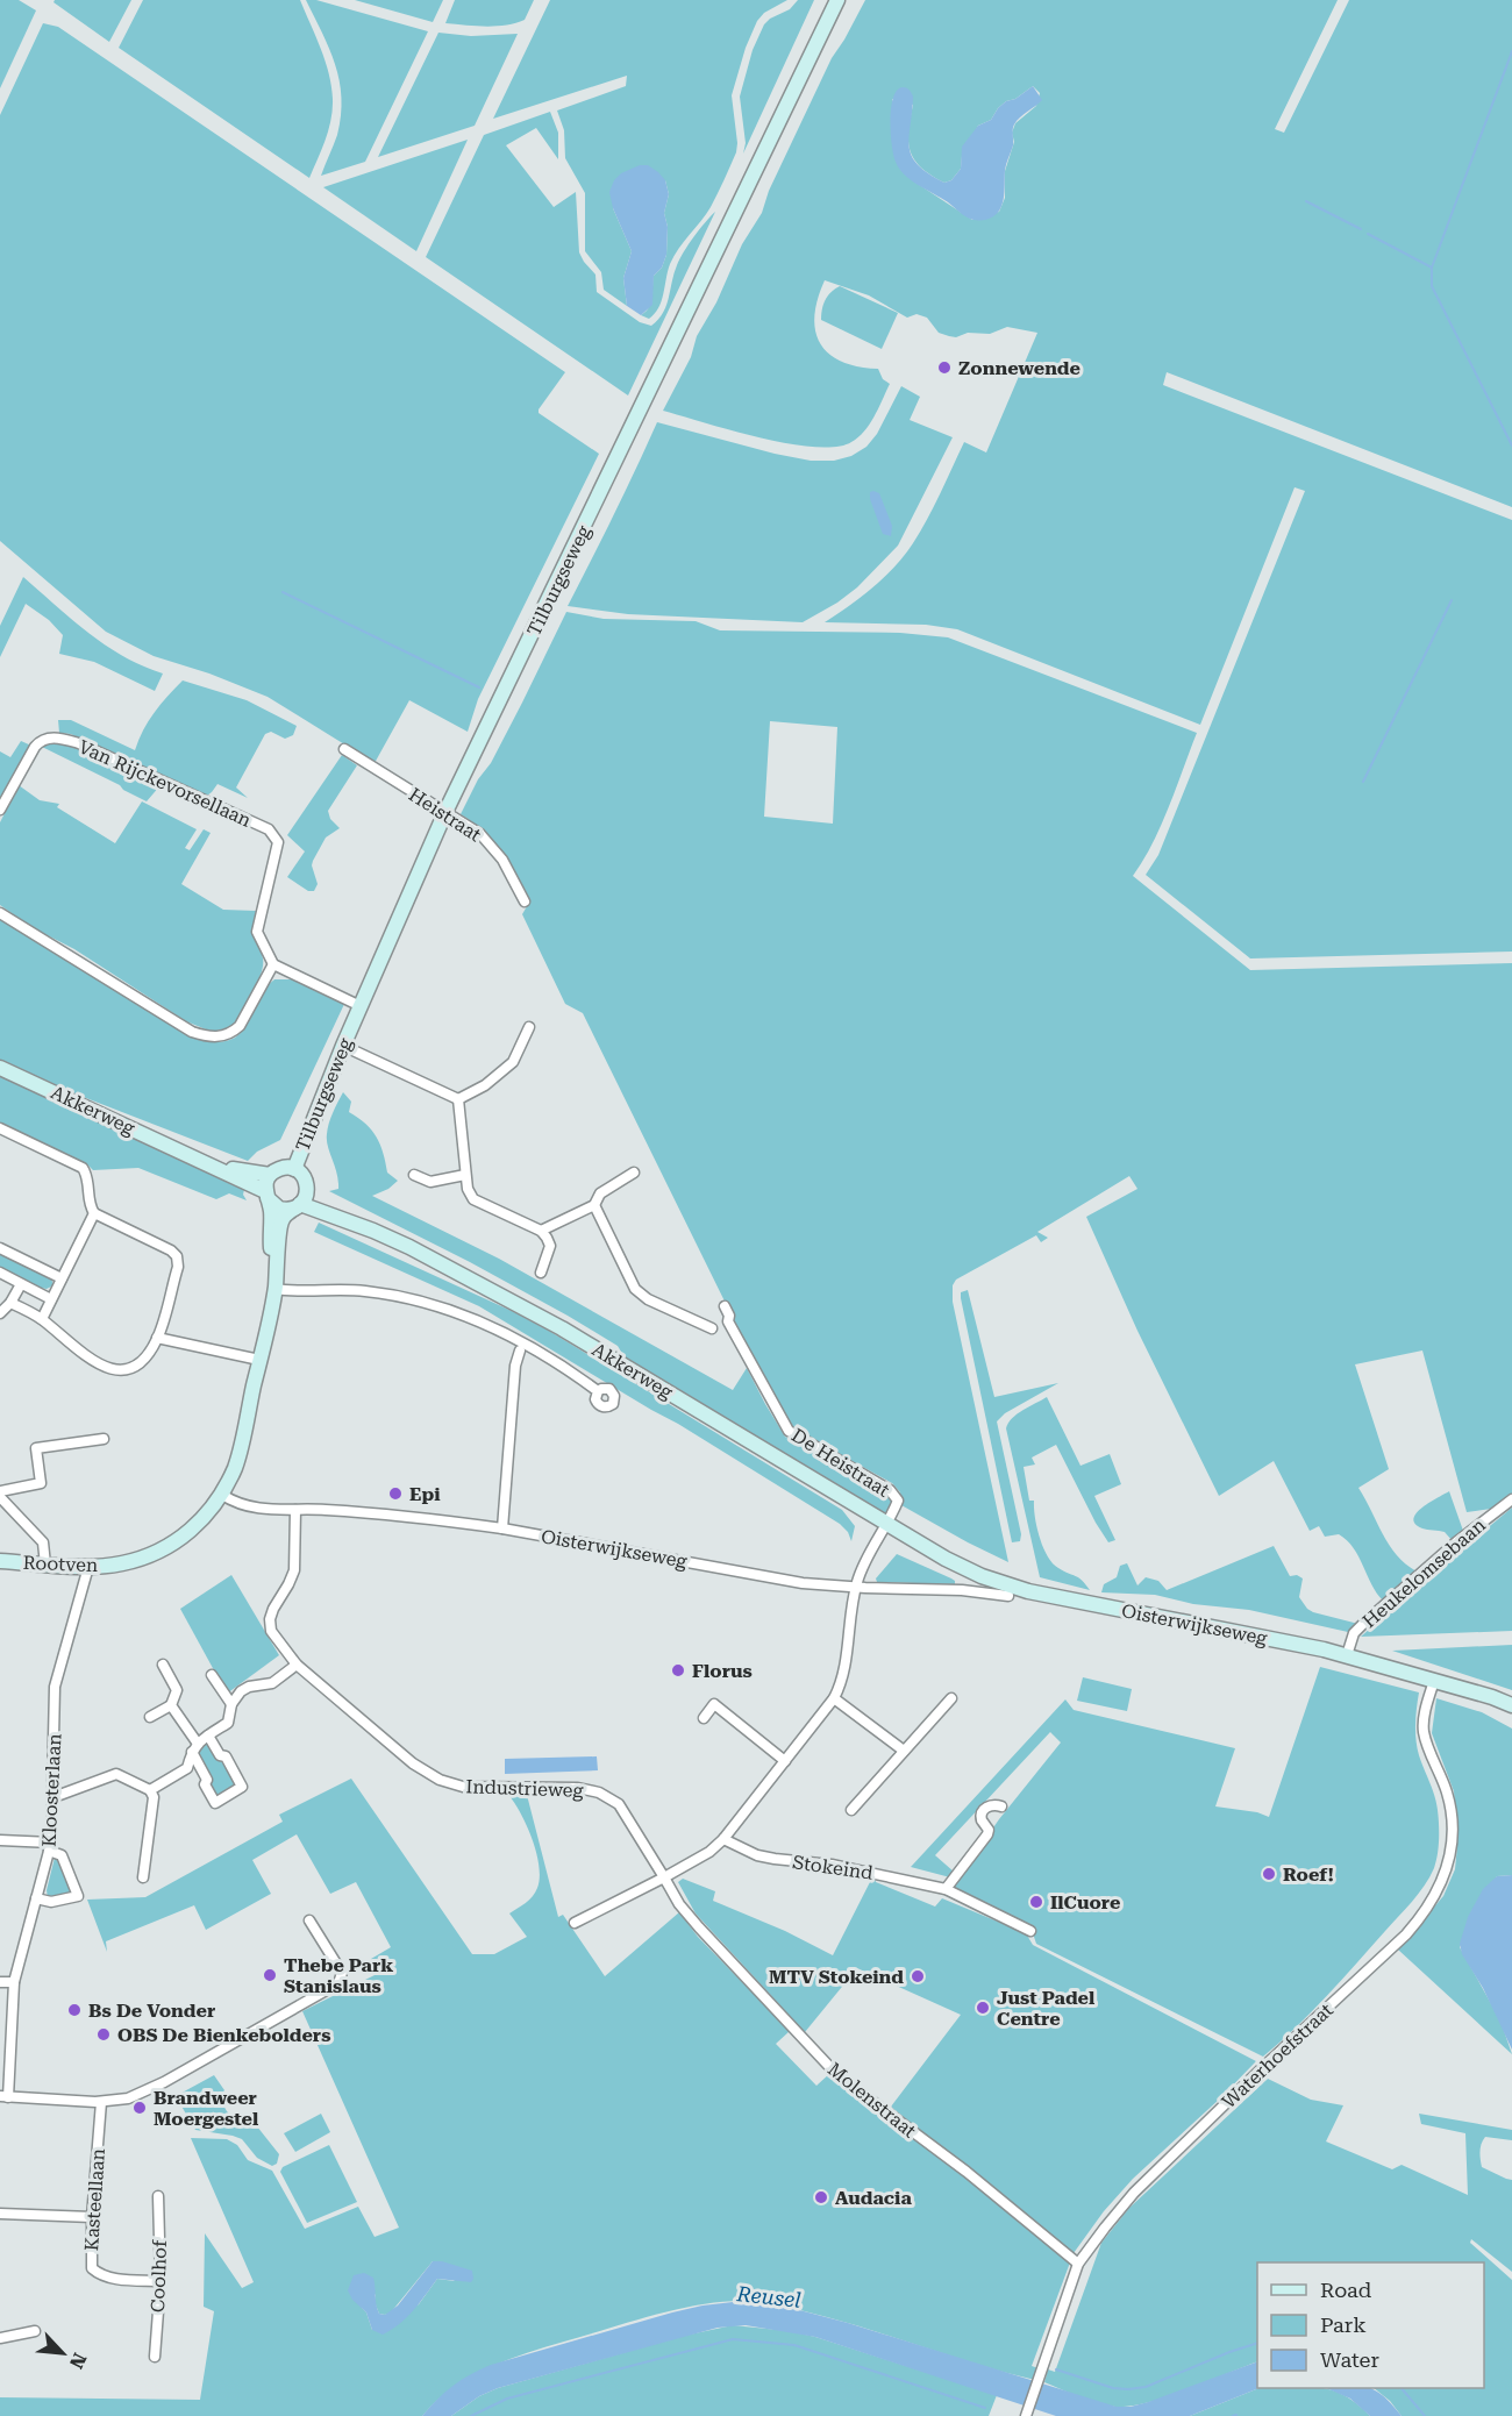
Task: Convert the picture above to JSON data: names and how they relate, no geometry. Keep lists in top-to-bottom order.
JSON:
{
  "streets": {
    "street": [
      "Tilburgseweg",
      "Van Rijckevorsellaan",
      "Heistraat",
      "Akkerweg",
      "De Heistraat",
      "Oisterwijkseweg",
      "Rootven",
      "Heukelomsebaan",
      "Industrieweg",
      "Kloosterlaan",
      "Stokeind",
      "Waterhoefstraat",
      "Molenstraat",
      "Kasteellaan",
      "Coolhof"
    ]
  },
  "crossings": [
    ["Tilburgseweg", "Heistraat"],
    ["Tilburgseweg", "Akkerweg"],
    ["Akkerweg", "De Heistraat"],
    ["Akkerweg", "Oisterwijkseweg"],
    ["De Heistraat", "Oisterwijkseweg"],
    ["Oisterwijkseweg", "Rootven"],
    ["Oisterwijkseweg", "Heukelomsebaan"],
    ["Oisterwijkseweg", "Industrieweg"],
    ["Oisterwijkseweg", "Waterhoefstraat"],
    ["Rootven", "Kloosterlaan"],
    ["Industrieweg", "Molenstraat"],
    ["Kloosterlaan", "Kasteellaan"],
    ["Waterhoefstraat", "Molenstraat"],
    ["Kasteellaan", "Coolhof"]
  ],
  "water": ["Reusel"],
  "places": [
    "Zonnewende",
    "Epi",
    "Florus",
    "Roef!",
    "IlCuore",
    "Thebe Park Stanislaus",
    "MTV Stokeind",
    "Just Padel Centre",
    "Bs De Vonder",
    "OBS De Bienkebolders",
    "Brandweer Moergestel",
    "Audacia"
  ],
  "legend": ["Road", "Park", "Water"],
  "north": "bottom right"
}
